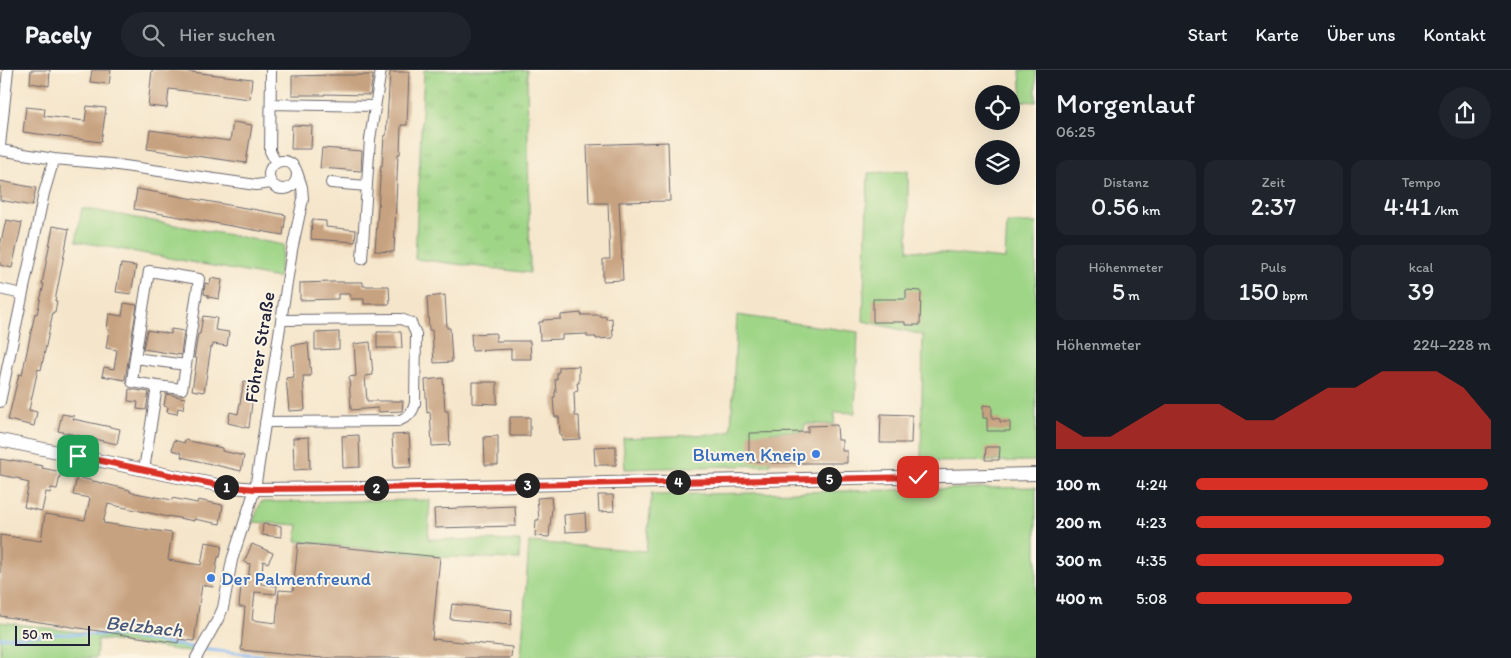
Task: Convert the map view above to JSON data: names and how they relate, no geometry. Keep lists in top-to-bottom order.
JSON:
{
  "streets": {
    "street": ["Föhrer Straße"]
  },
  "water": ["Belzbach"],
  "places": ["Blumen Kneip", "Der Palmenfreund"],
  "scale_bar": "50 m",
  "page": {
    "header": "Pacely",
    "search": "Hier suchen",
    "nav": [
      "Start",
      "Karte",
      "Über uns",
      "Kontakt"
    ],
    "heading": ["Morgenlauf", "06:25"],
    "stats": [
      ["Distanz", "0.56 km"],
      ["Zeit", "2:37"],
      ["Tempo", "4:41 /km"],
      ["Höhenmeter", "5 m"],
      ["Puls", "150 bpm"],
      ["kcal", "39"]
    ],
    "chart": ["Höhenmeter", "224–228 m"],
    "list": [
      {
        "name": "100 m",
        "note": "4:24"
      },
      {
        "name": "200 m",
        "note": "4:23"
      },
      {
        "name": "300 m",
        "note": "4:35"
      },
      {
        "name": "400 m",
        "note": "5:08"
      }
    ],
    "pins": [
      "5",
      "4",
      "3",
      "1",
      "2"
    ],
    "scale": "50 m"
  }
}
